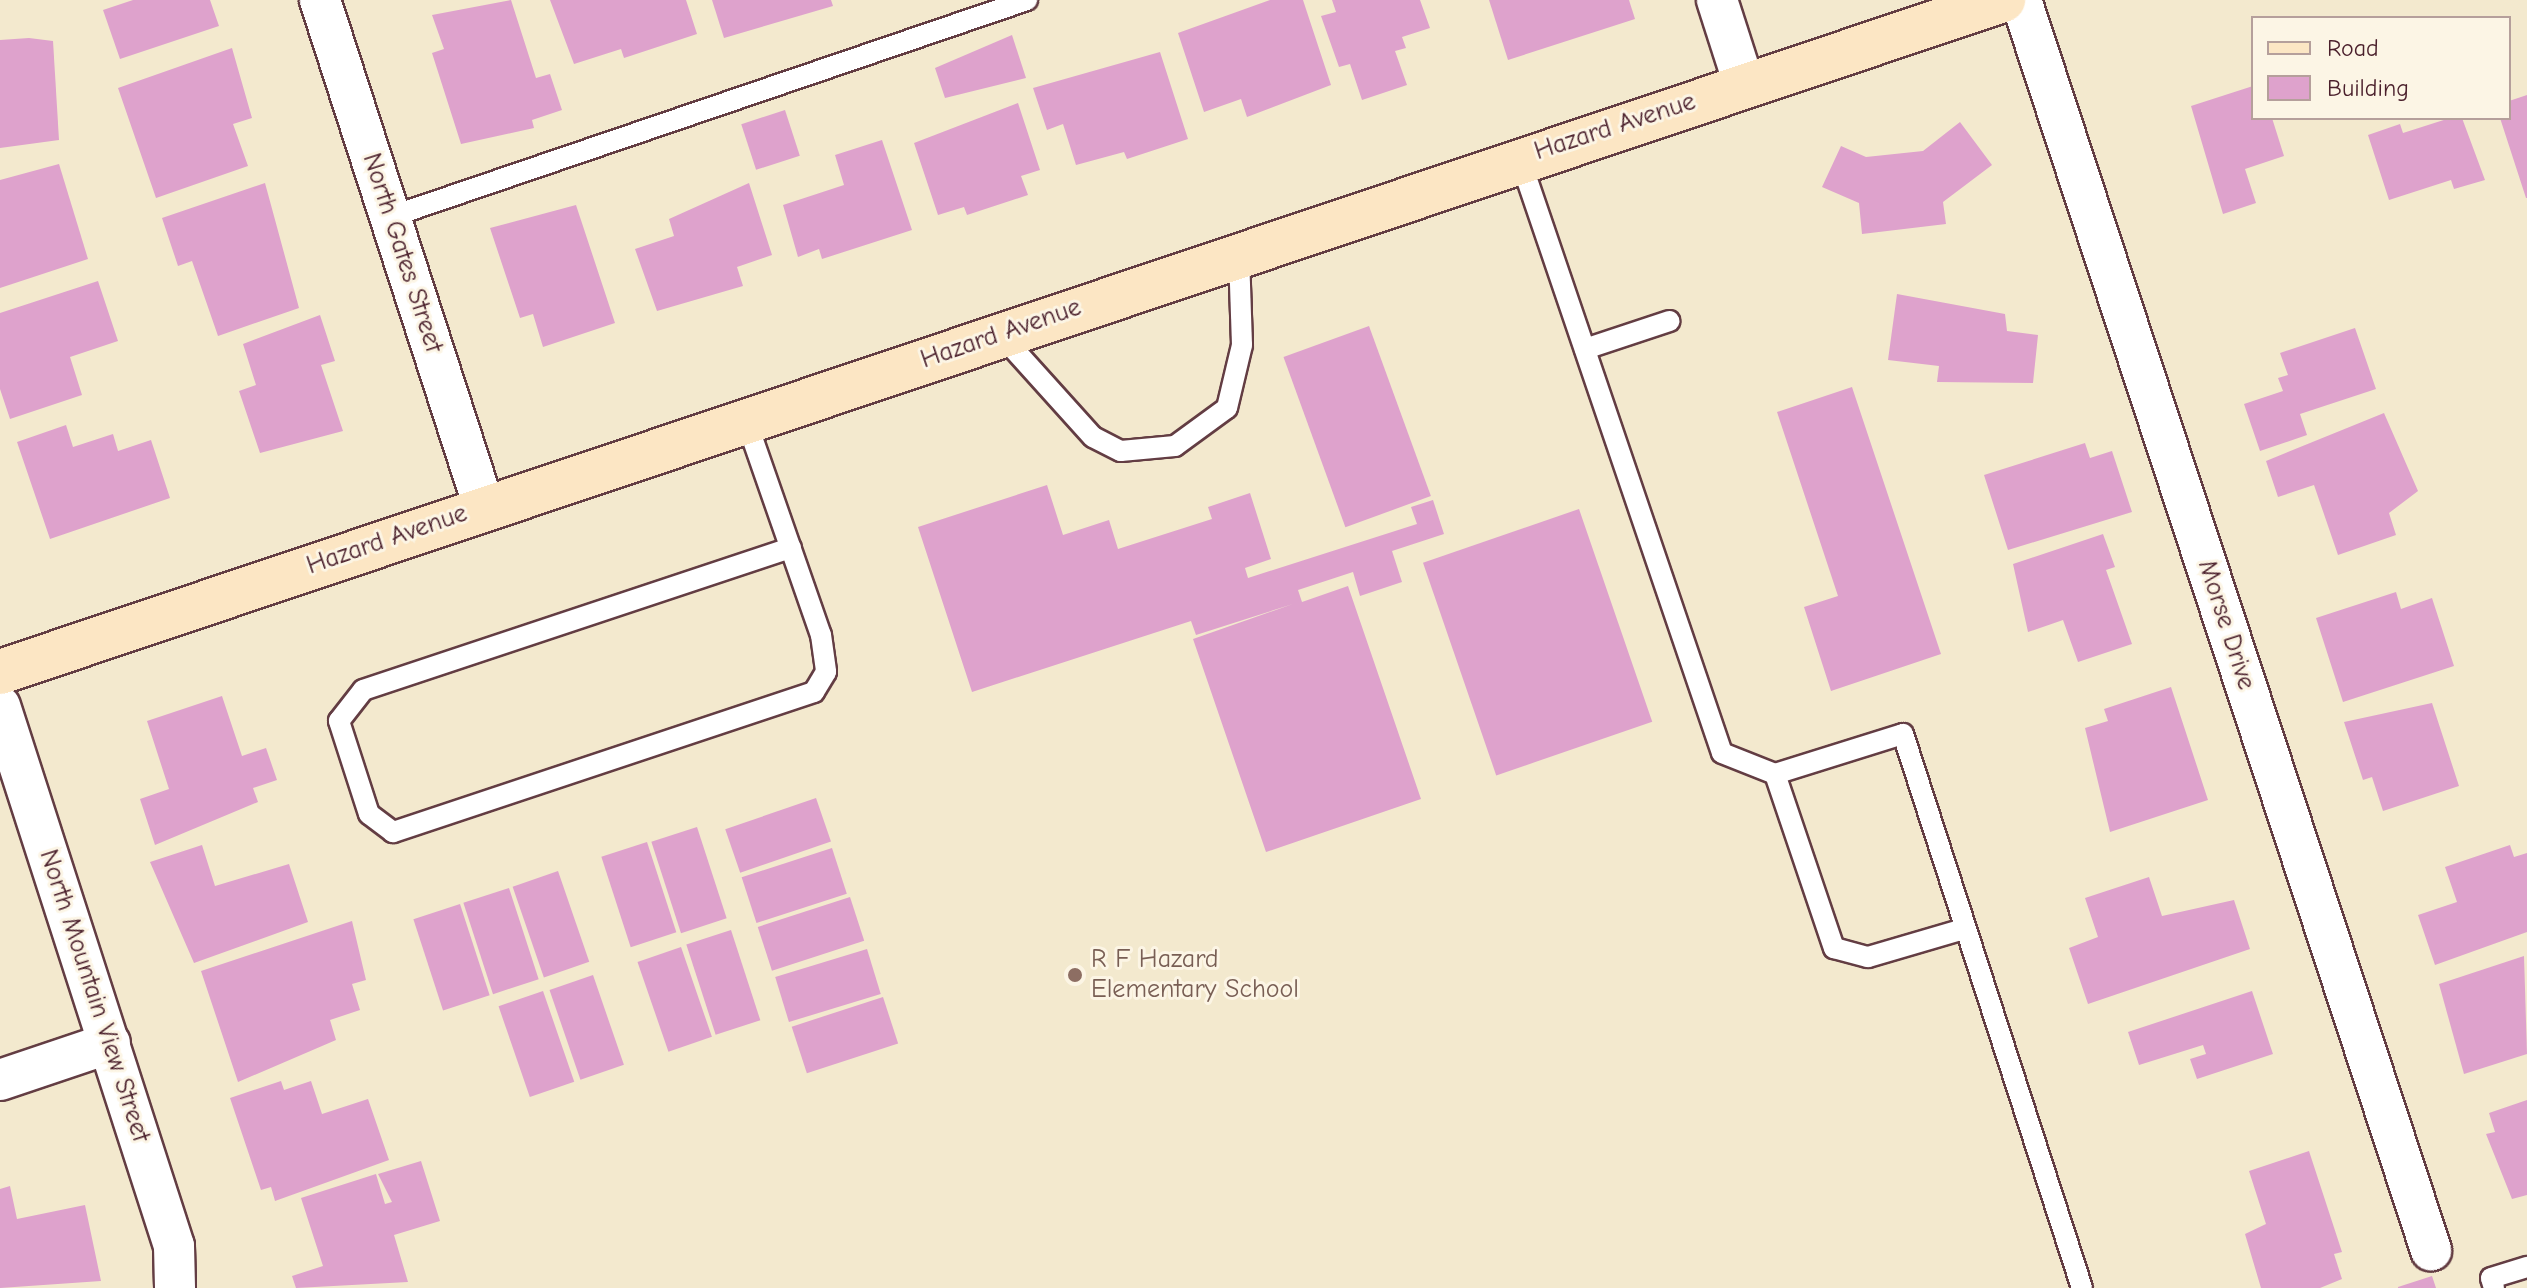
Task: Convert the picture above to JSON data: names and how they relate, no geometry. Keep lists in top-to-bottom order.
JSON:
{
  "streets": {
    "street": [
      "Hazard Avenue",
      "North Gates Street",
      "Morse Drive",
      "North Mountain View Street"
    ]
  },
  "crossings": [
    ["Hazard Avenue", "North Gates Street"]
  ],
  "places": ["R F Hazard Elementary School"],
  "legend": ["Road", "Building"]
}
